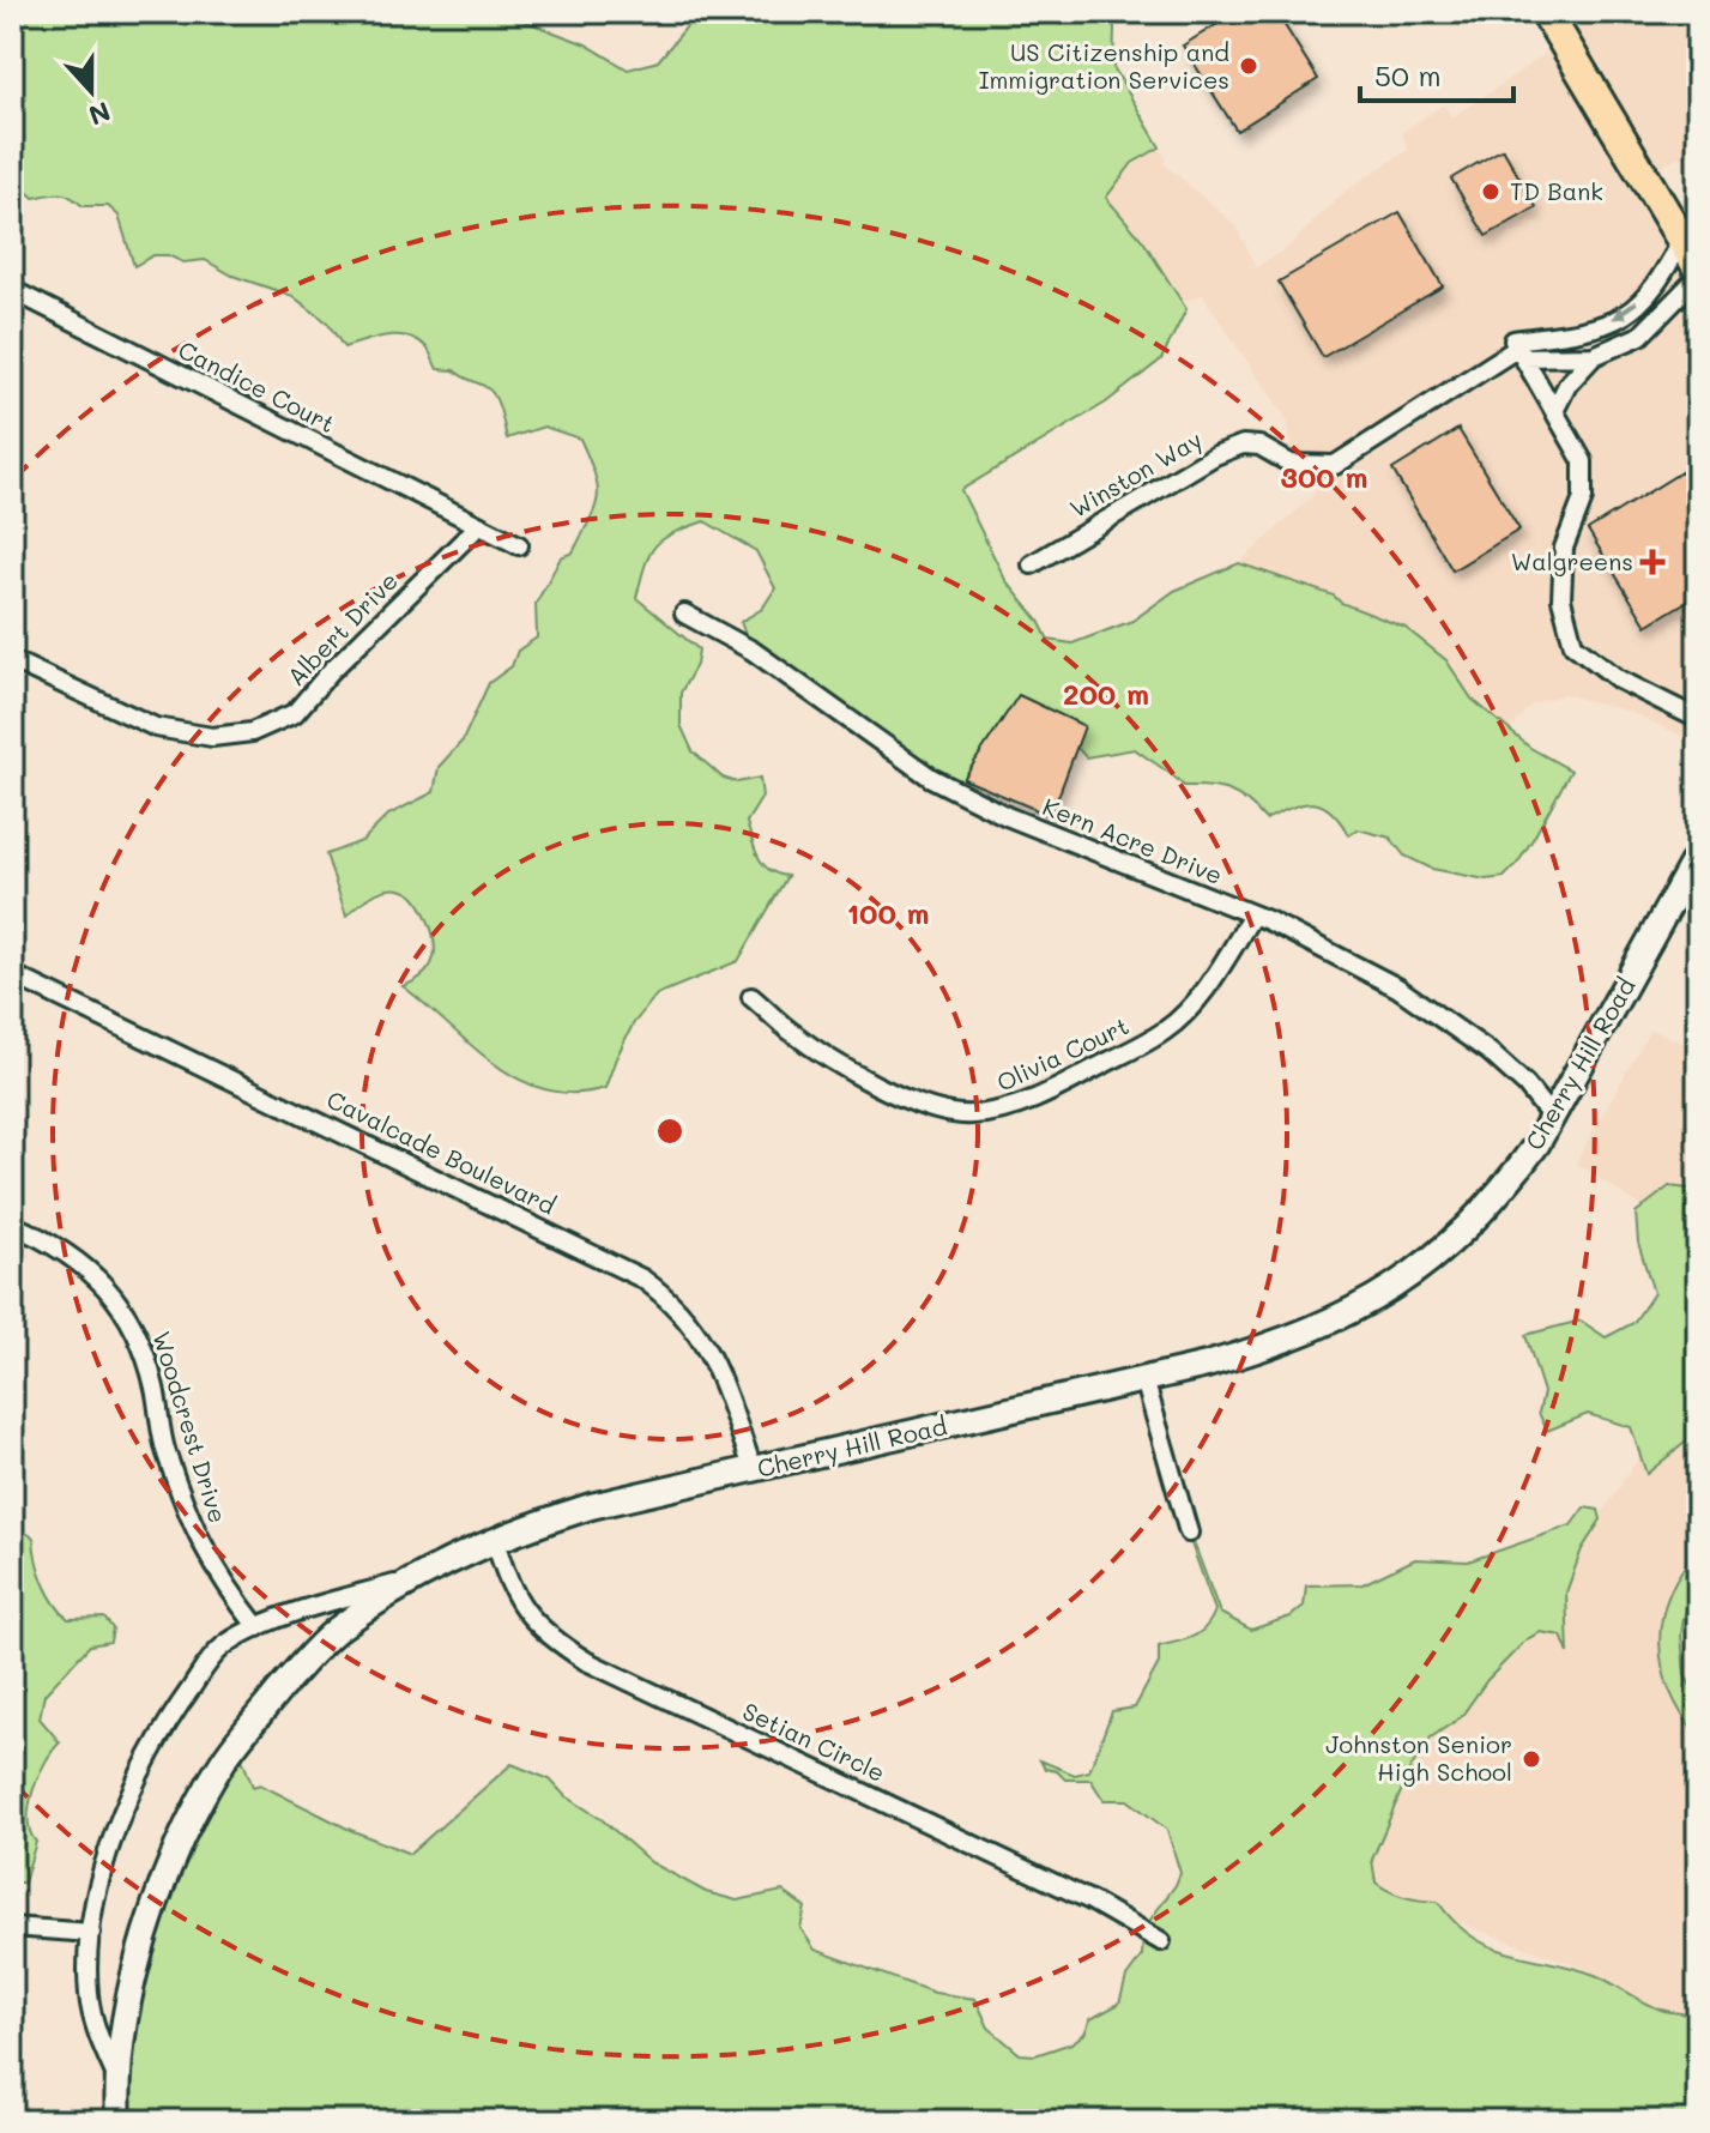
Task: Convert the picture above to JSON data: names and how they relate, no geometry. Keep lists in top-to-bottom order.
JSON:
{
  "streets": {
    "main road": ["Cherry Hill Road"],
    "street": [
      "Candice Court",
      "Winston Way",
      "Albert Drive",
      "Kern Acre Drive",
      "Olivia Court",
      "Cavalcade Boulevard",
      "Woodcrest Drive",
      "Setian Circle"
    ]
  },
  "crossings": [
    ["Candice Court", "Albert Drive"],
    ["Kern Acre Drive", "Olivia Court"],
    ["Kern Acre Drive", "Cherry Hill Road"],
    ["Cherry Hill Road", "Cavalcade Boulevard"],
    ["Cherry Hill Road", "Setian Circle"]
  ],
  "places": {
    "other": ["US Citizenship and Immigration Services", "TD Bank", "Johnston Senior High School"],
    "health": ["Walgreens"]
  },
  "scale_bar": "50 m",
  "north": "bottom",
  "rings": ["300 m", "200 m", "100 m"]
}
